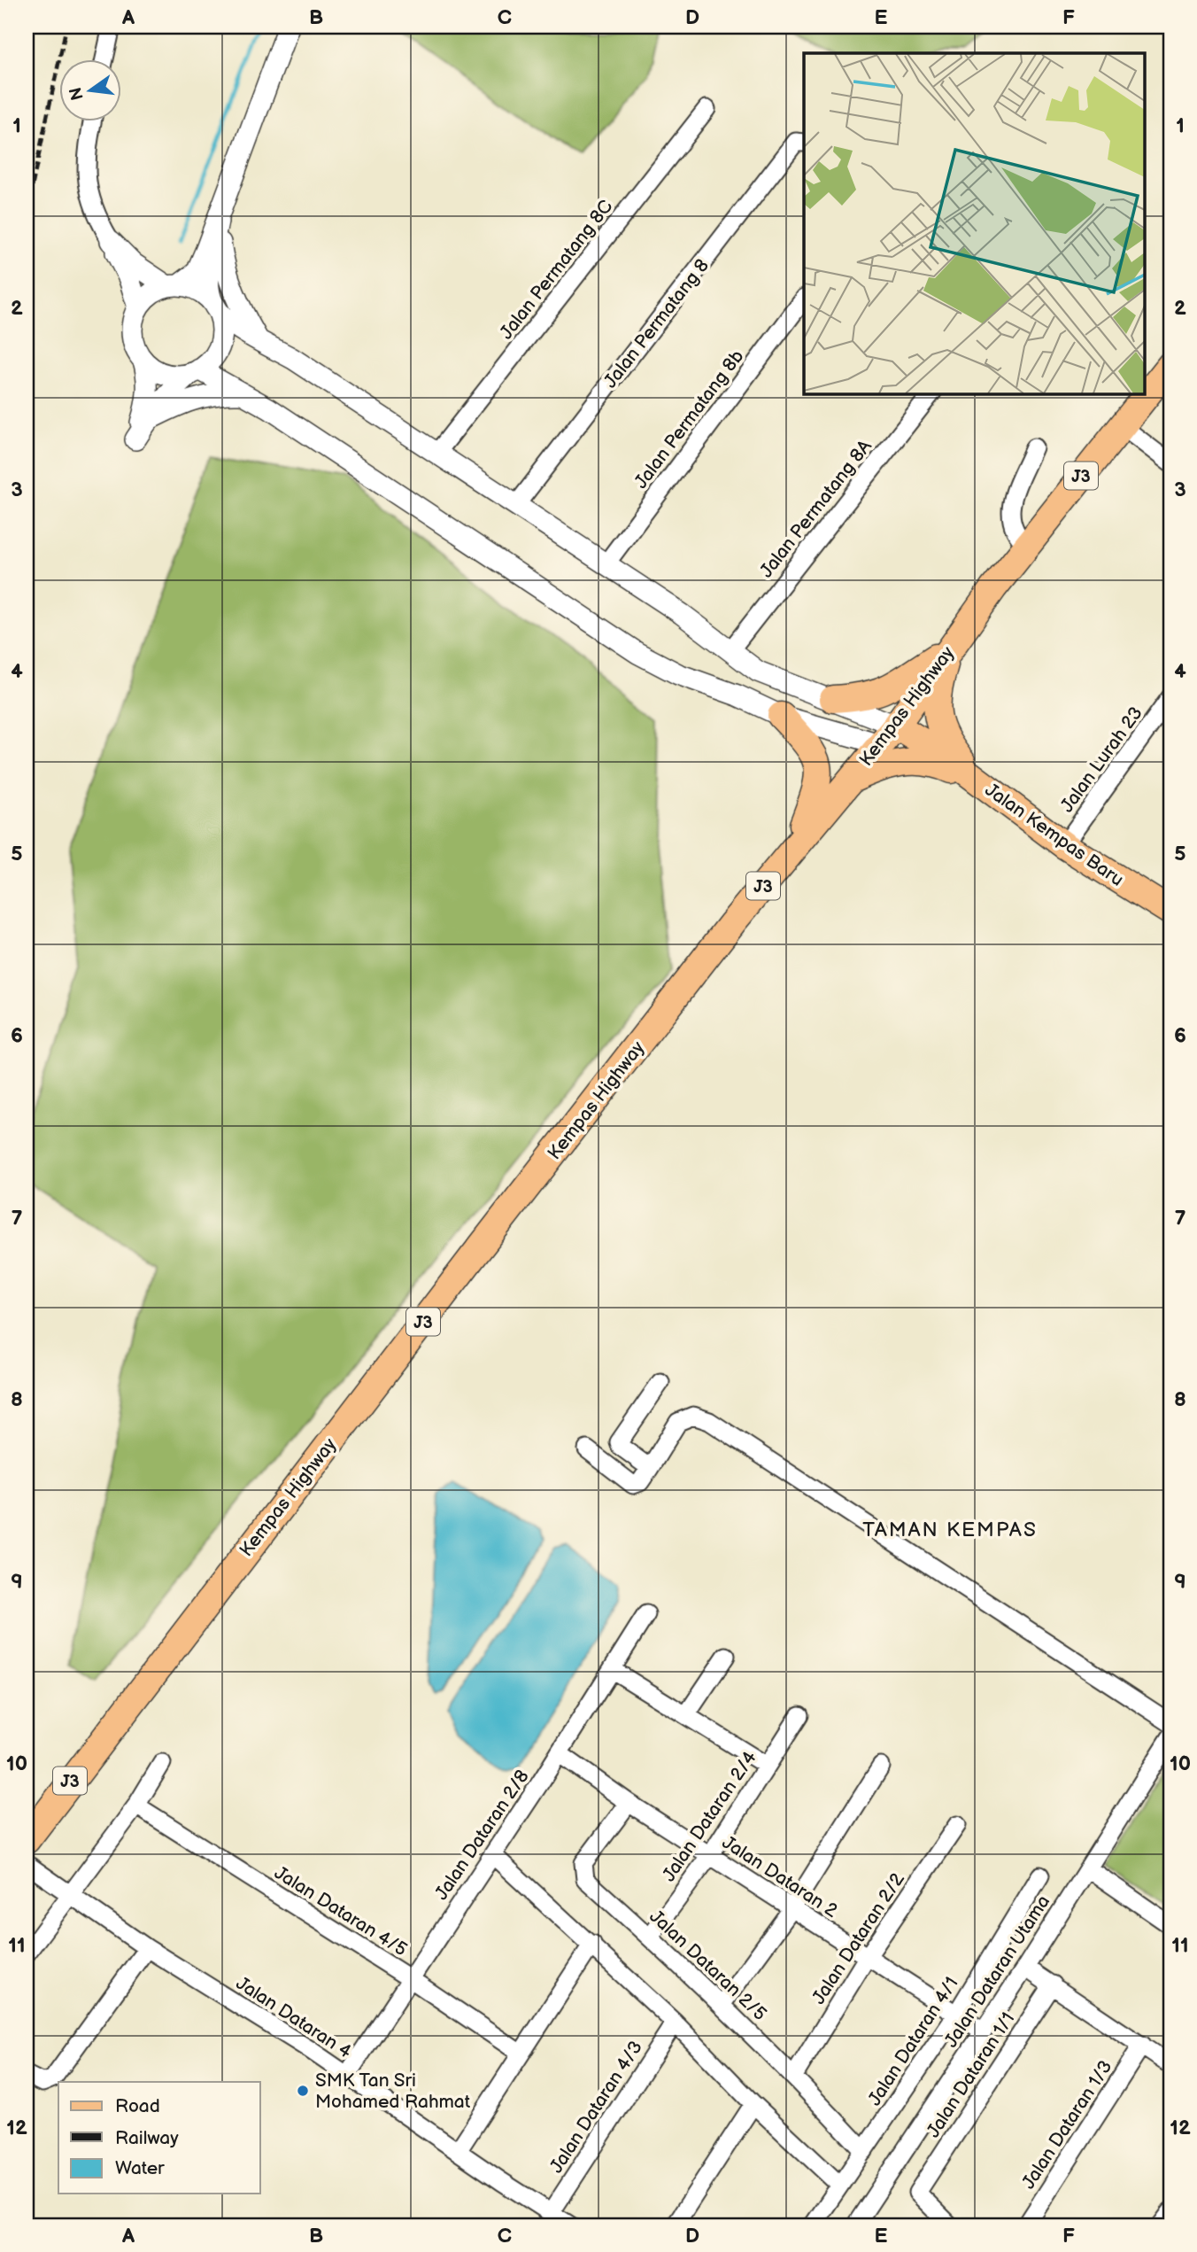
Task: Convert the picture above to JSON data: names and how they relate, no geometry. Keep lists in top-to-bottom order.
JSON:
{
  "streets": {
    "main road": ["J3", "Kempas Highway", "Jalan Kempas Baru"],
    "street": [
      "Jalan Permatang 8C",
      "Jalan Permatang 8",
      "Jalan Permatang 8b",
      "Jalan Permatang 8A",
      "Jalan Lurah 23",
      "Jalan Dataran 2/4",
      "Jalan Dataran 2/8",
      "Jalan Dataran 2",
      "Jalan Dataran 4/5",
      "Jalan Dataran 2/2",
      "Jalan Dataran 2/5",
      "Jalan Dataran Utama",
      "Jalan Dataran 4",
      "Jalan Dataran 4/1",
      "Jalan Dataran 1/1",
      "Jalan Dataran 4/3",
      "Jalan Dataran 1/3"
    ]
  },
  "crossings": [
    ["Kempas Highway", "Jalan Kempas Baru"],
    ["Jalan Lurah 23", "Jalan Kempas Baru"],
    ["Jalan Dataran 2/4", "Jalan Dataran 2"],
    ["Jalan Dataran 2/4", "Jalan Dataran 2/5"],
    ["Jalan Dataran 2/8", "Jalan Dataran 2"],
    ["Jalan Dataran 2/8", "Jalan Dataran 4/5"],
    ["Jalan Dataran 2/8", "Jalan Dataran 4"],
    ["Jalan Dataran 2", "Jalan Dataran 2/2"],
    ["Jalan Dataran 2", "Jalan Dataran 2/5"],
    ["Jalan Dataran 2", "Jalan Dataran Utama"],
    ["Jalan Dataran 2", "Jalan Dataran 4/1"],
    ["Jalan Dataran 2/2", "Jalan Dataran 2/5"],
    ["Jalan Dataran 2/5", "Jalan Dataran 4/1"],
    ["Jalan Dataran 4", "Jalan Dataran 4/3"]
  ],
  "districts": ["TAMAN KEMPAS"],
  "places": ["SMK Tan Sri Mohamed Rahmat"],
  "legend": ["Road", "Railway", "Water"],
  "north": "left",
  "grid": {
    "columns": [
      "A",
      "B",
      "C",
      "D",
      "E",
      "F"
    ],
    "rows": [
      "1",
      "2",
      "3",
      "4",
      "5",
      "6",
      "7",
      "8",
      "9",
      "10",
      "11",
      "12"
    ]
  }
}
